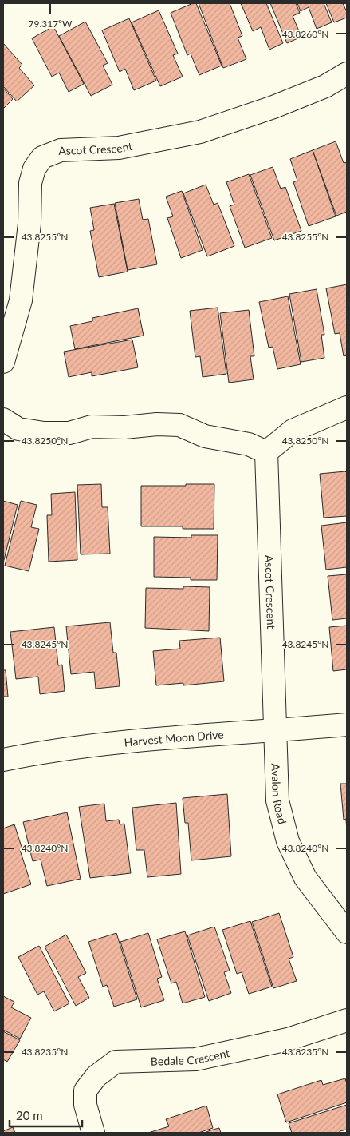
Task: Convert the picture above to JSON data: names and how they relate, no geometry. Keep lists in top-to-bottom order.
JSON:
{
  "streets": {
    "street": [
      "Ascot Crescent",
      "Harvest Moon Drive",
      "Avalon Road",
      "Bedale Crescent"
    ]
  },
  "crossings": [
    ["Ascot Crescent", "Harvest Moon Drive"],
    ["Ascot Crescent", "Avalon Road"],
    ["Harvest Moon Drive", "Avalon Road"]
  ],
  "scale_bar": "20 m",
  "coordinates": [
    "79.317°W",
    "43.8260°N",
    "43.8255°N",
    "43.8250°N",
    "43.8245°N",
    "43.8240°N",
    "43.8235°N"
  ]
}
